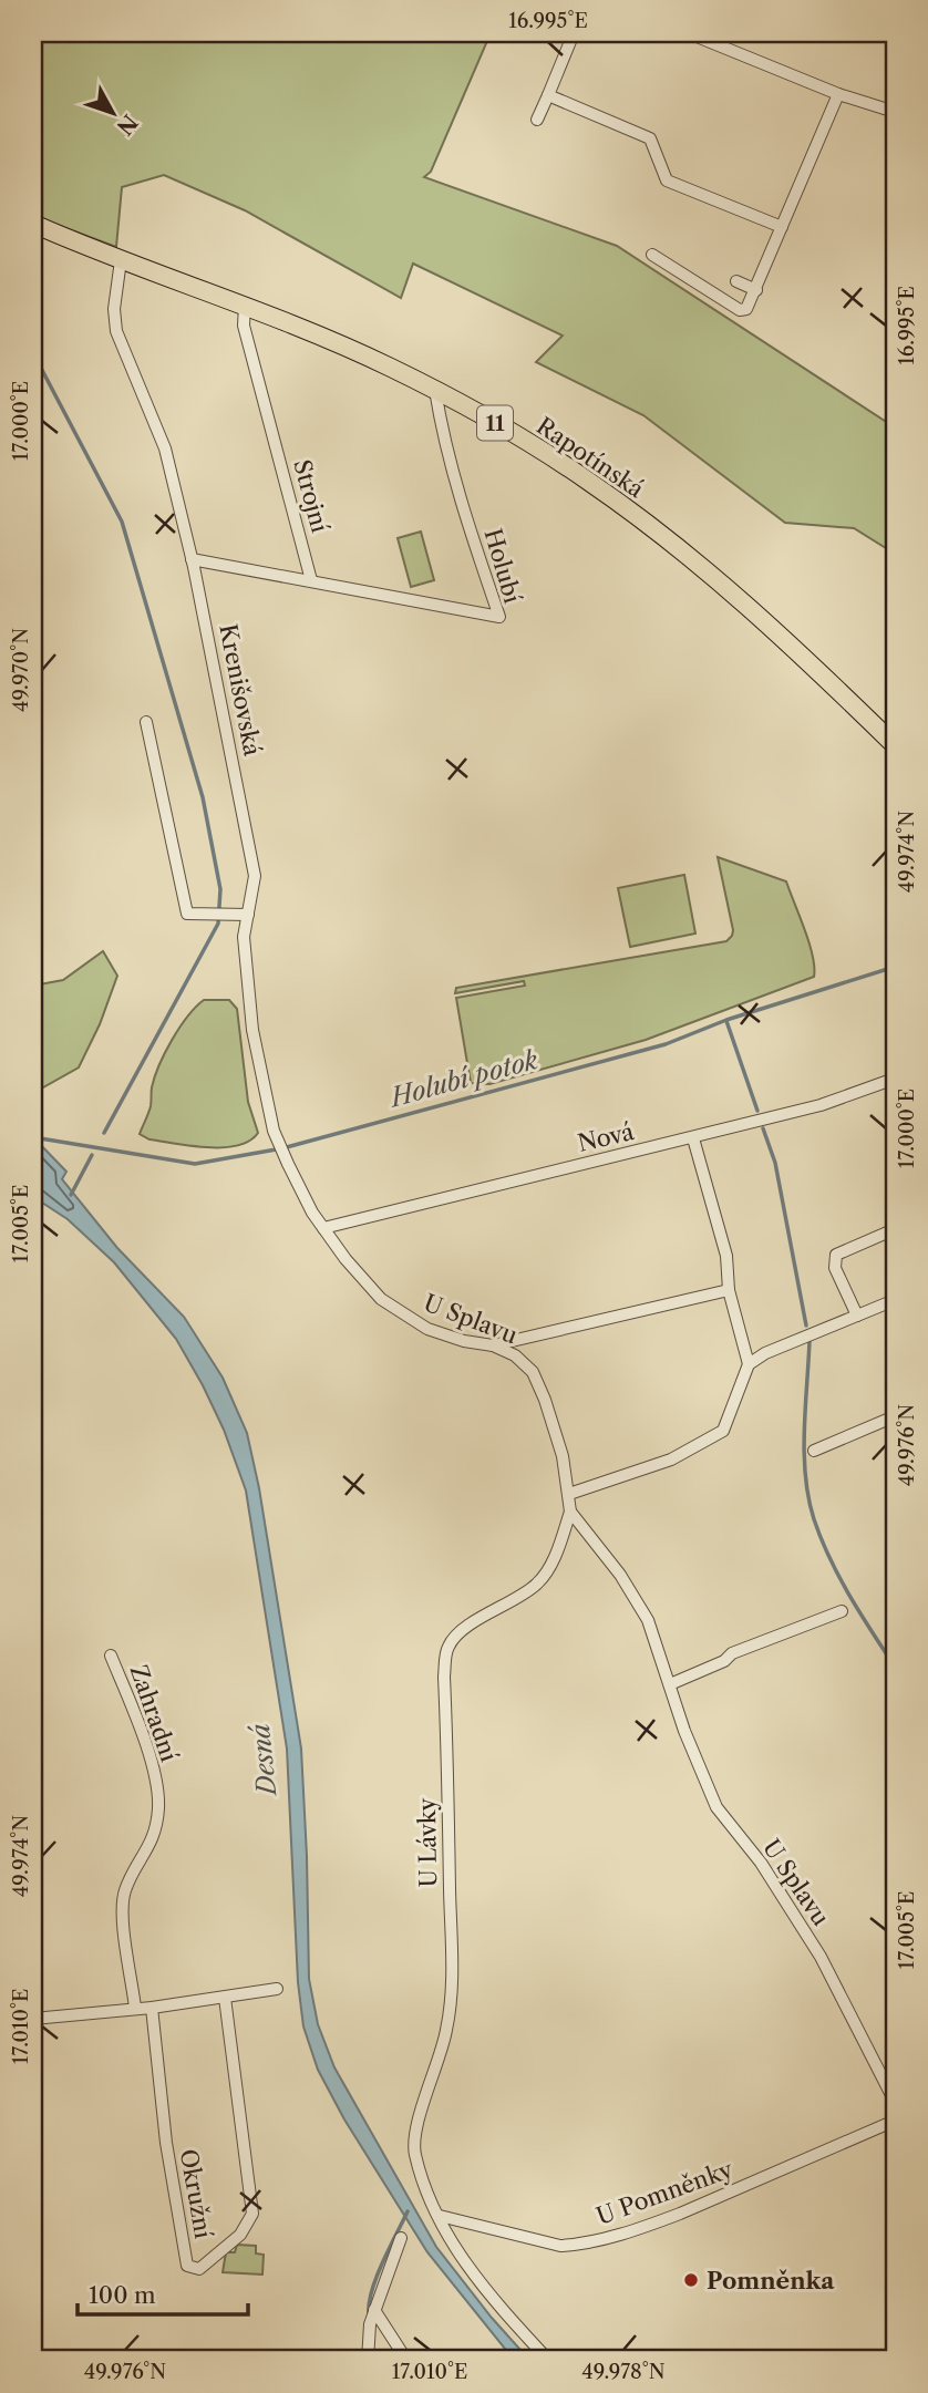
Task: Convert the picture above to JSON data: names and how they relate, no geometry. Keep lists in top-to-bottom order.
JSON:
{
  "streets": {
    "main road": ["11", "Rapotínská"],
    "street": [
      "Strojní",
      "Holubí",
      "Krenišovská",
      "Nová",
      "U Splavu",
      "Zahradní",
      "U Lávky",
      "U Pomněnky",
      "Okružní"
    ]
  },
  "crossings": [
    ["Rapotínská", "Strojní"],
    ["Rapotínská", "Holubí"],
    ["Rapotínská", "Krenišovská"],
    ["Strojní", "Holubí"],
    ["Krenišovská", "U Splavu"],
    ["Nová", "U Splavu"],
    ["U Splavu", "U Lávky"],
    ["U Lávky", "U Pomněnky"]
  ],
  "water": ["Holubí potok", "Desná"],
  "places": ["Pomněnka"],
  "scale_bar": "100 m",
  "north": "bottom right",
  "coordinates": [
    "16.995°E",
    "17.000°E",
    "49.970°N",
    "49.974°N",
    "17.005°E",
    "49.976°N",
    "17.010°E",
    "49.978°N"
  ]
}
